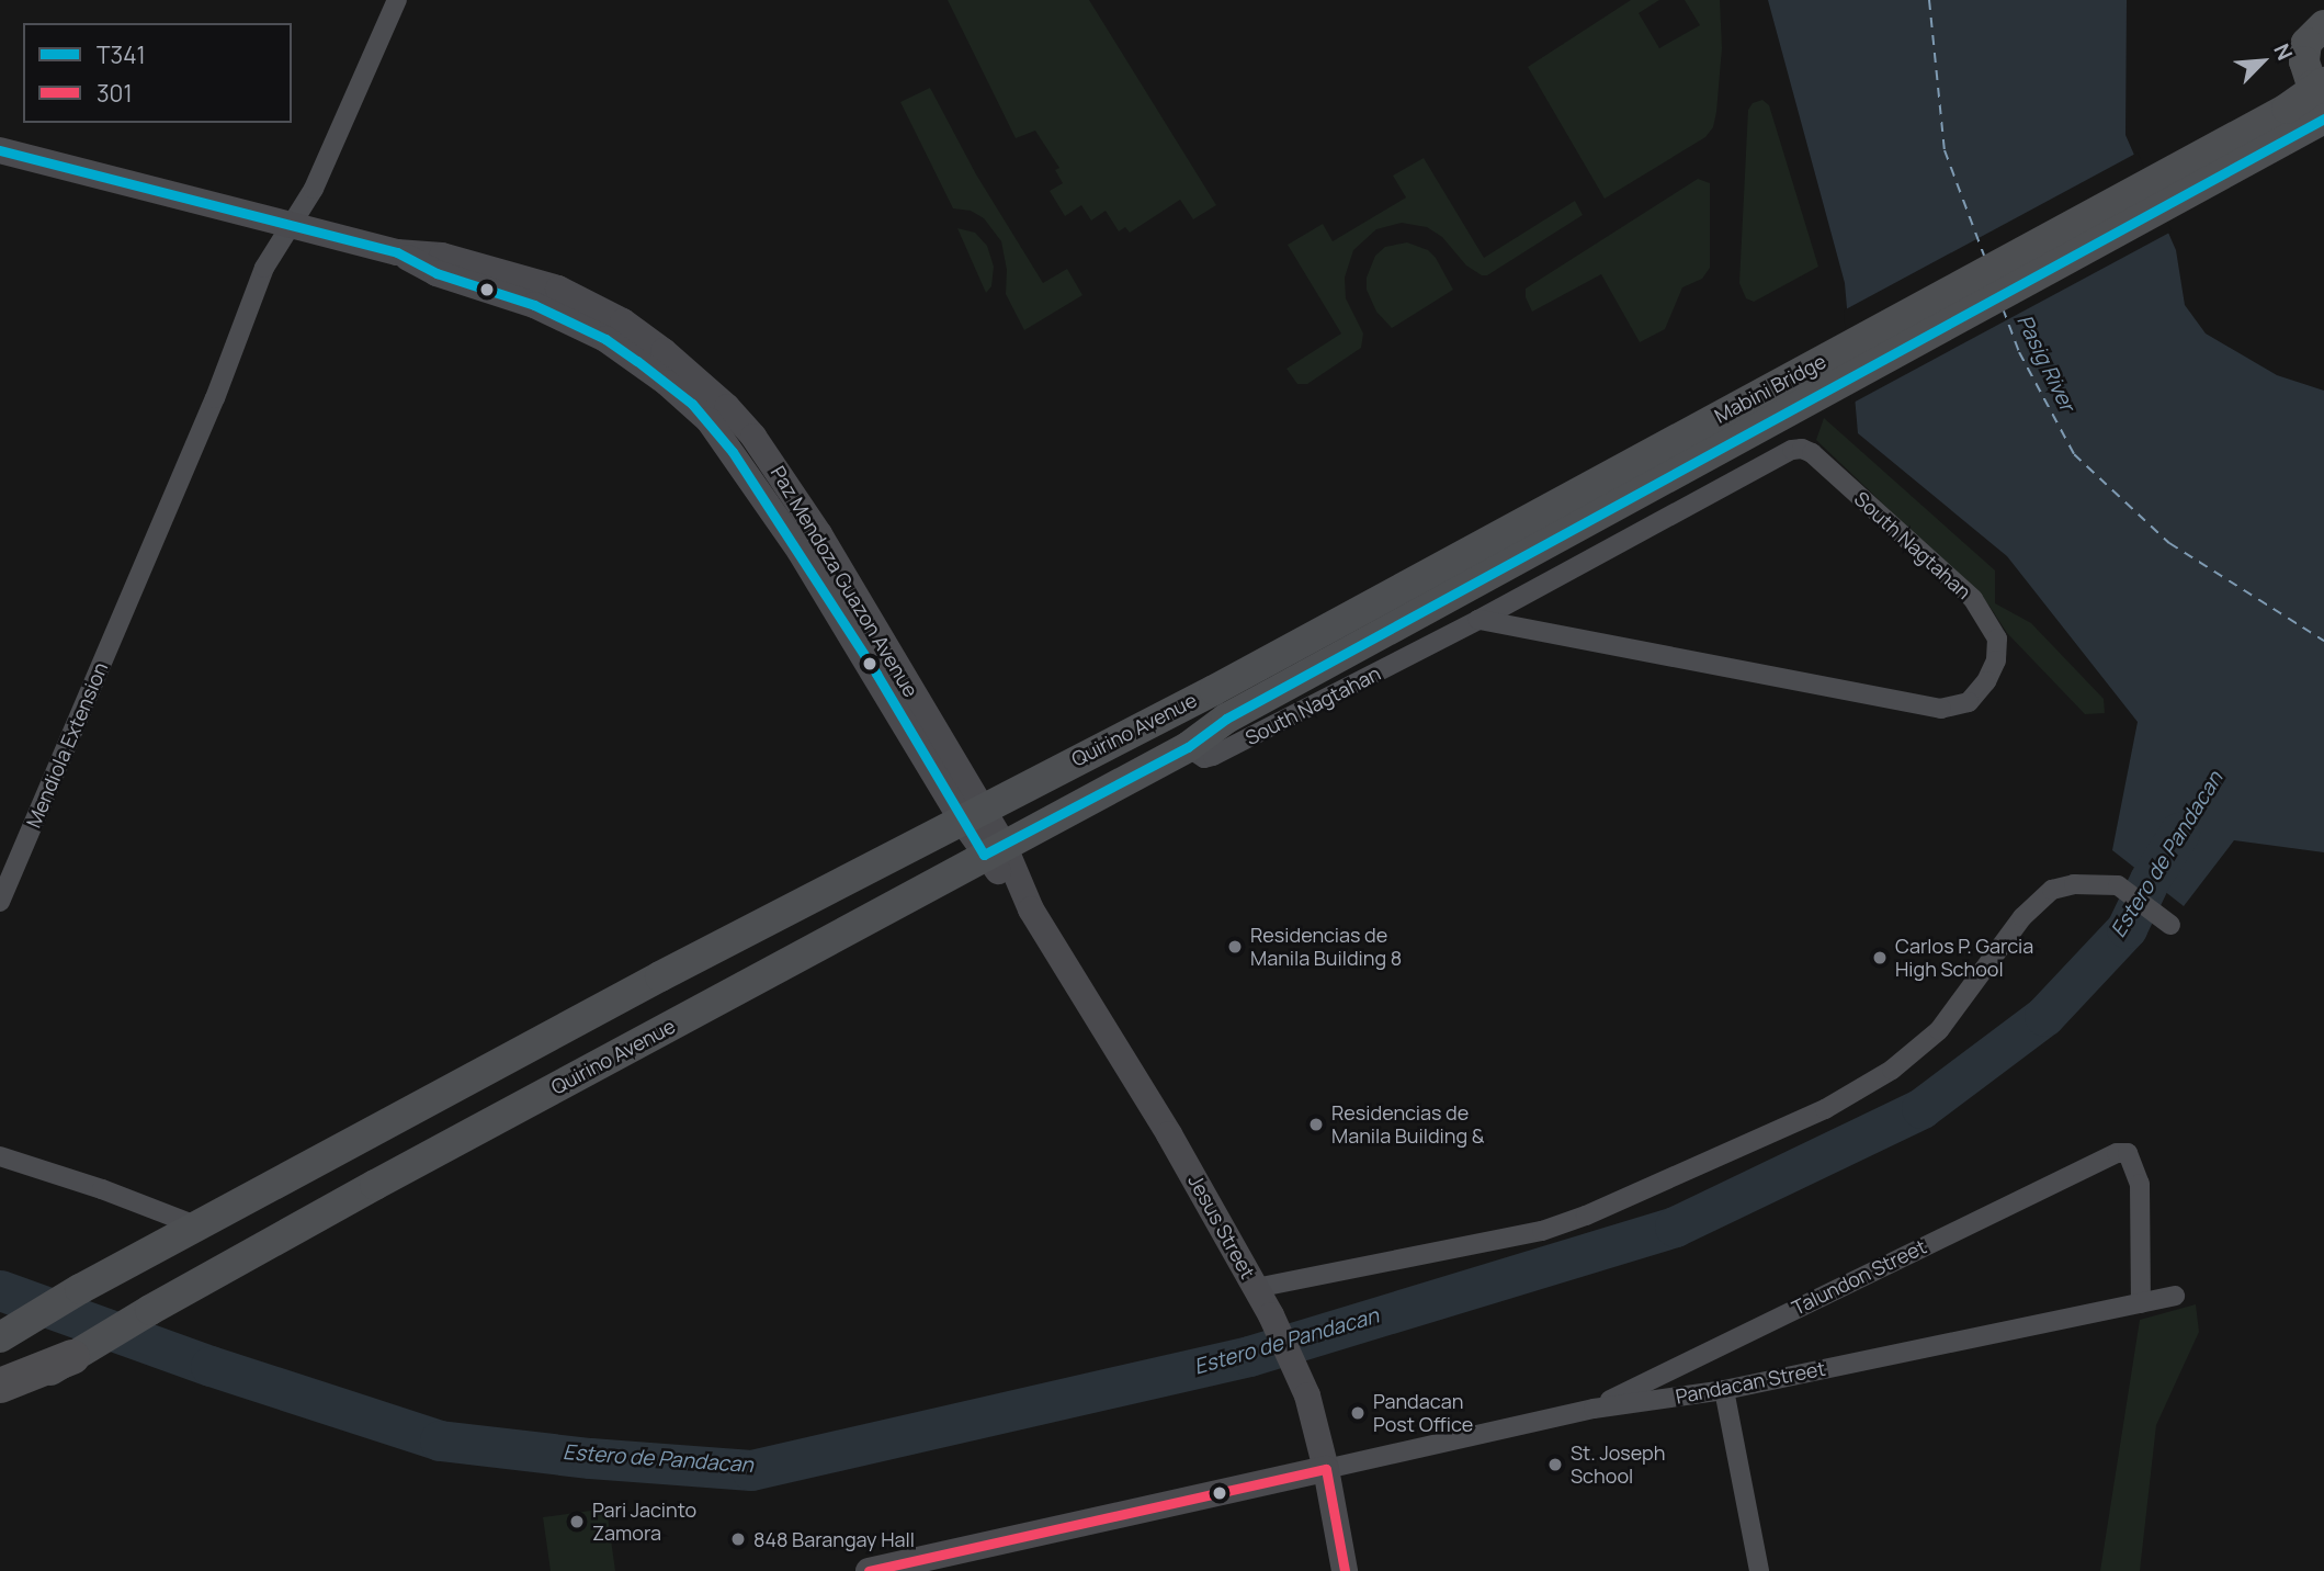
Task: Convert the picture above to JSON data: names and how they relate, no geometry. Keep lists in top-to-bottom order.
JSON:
{
  "streets": {
    "main road": [
      "Mabini Bridge",
      "Paz Mendoza Guazon Avenue",
      "Quirino Avenue",
      "Jesus Street"
    ],
    "street": [
      "South Nagtahan",
      "Mendiola Extension",
      "Talundon Street",
      "Pandacan Street"
    ]
  },
  "crossings": [
    ["Mabini Bridge", "Quirino Avenue"],
    ["South Nagtahan", "Quirino Avenue"],
    ["Paz Mendoza Guazon Avenue", "Quirino Avenue"],
    ["Paz Mendoza Guazon Avenue", "Mendiola Extension"],
    ["Paz Mendoza Guazon Avenue", "Jesus Street"],
    ["Quirino Avenue", "Jesus Street"],
    ["Jesus Street", "Pandacan Street"],
    ["Talundon Street", "Pandacan Street"]
  ],
  "water": ["Pasig River", "Estero de Pandacan"],
  "places": [
    "Residencias de Manila Building 8",
    "Carlos P. Garcia High School",
    "Residencias de Manila Building &",
    "Pandacan Post Office",
    "St. Joseph School",
    "Pari Jacinto Zamora",
    "848 Barangay Hall"
  ],
  "lines": ["transit line T341", "transit line 301"],
  "legend": ["T341", "301"],
  "north": "top right"
}
